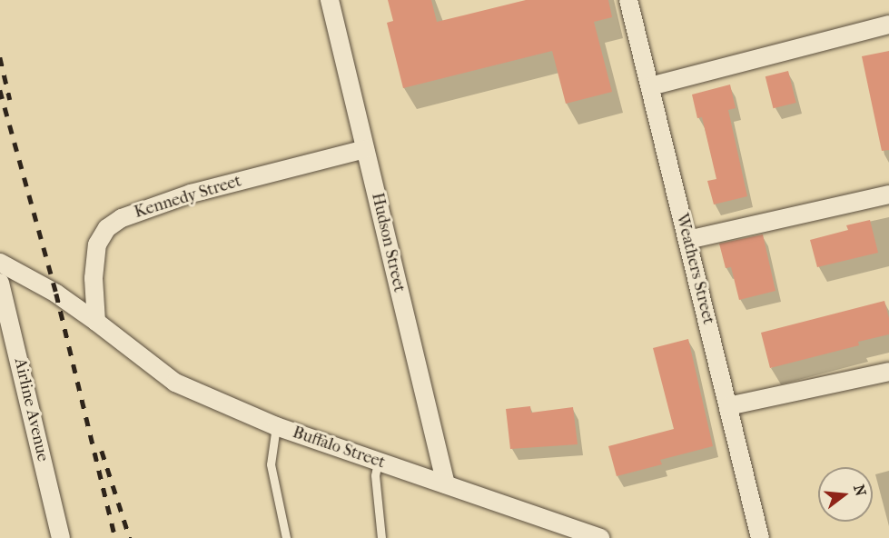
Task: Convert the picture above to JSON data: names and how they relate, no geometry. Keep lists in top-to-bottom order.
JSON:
{
  "streets": {
    "street": [
      "Kennedy Street",
      "Hudson Street",
      "Weathers Street",
      "Airline Avenue",
      "Buffalo Street"
    ]
  },
  "crossings": [
    ["Kennedy Street", "Hudson Street"],
    ["Kennedy Street", "Buffalo Street"],
    ["Hudson Street", "Buffalo Street"]
  ],
  "north": "right"
}
